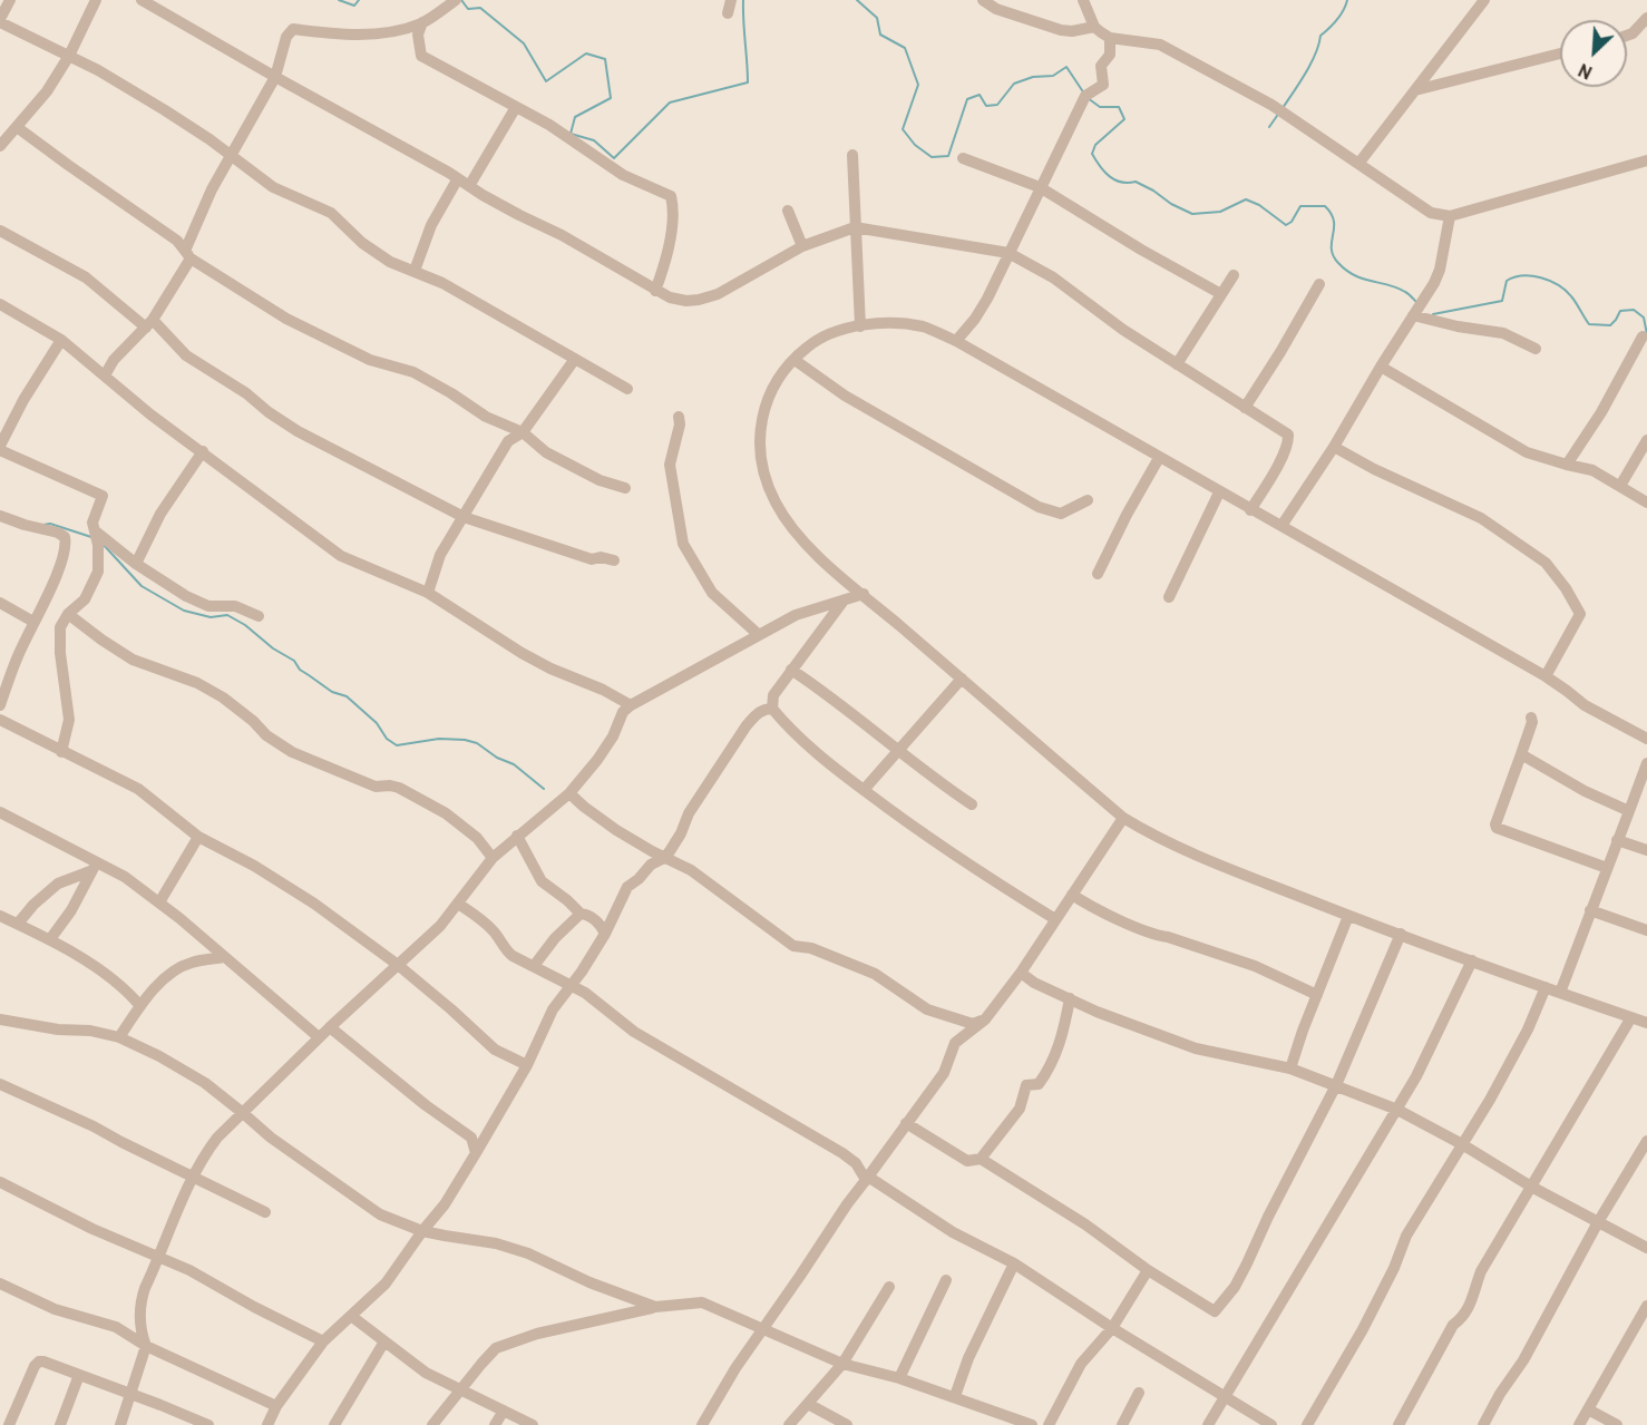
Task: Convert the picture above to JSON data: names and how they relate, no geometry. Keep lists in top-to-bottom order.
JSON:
{
  "north": "bottom left"
}
